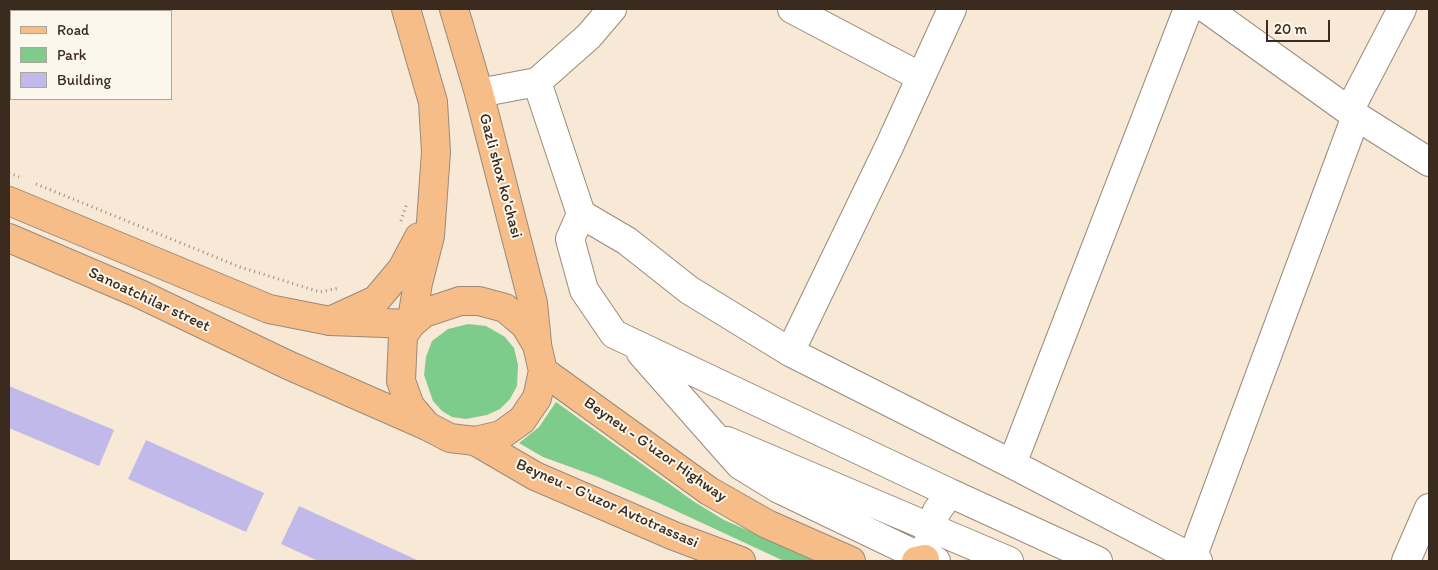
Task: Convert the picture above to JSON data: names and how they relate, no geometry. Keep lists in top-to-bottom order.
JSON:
{
  "streets": {
    "main road": [
      "Gazli shox ko'chasi",
      "Sanoatchilar street",
      "Beyneu - G'uzor Highway",
      "Beyneu - G'uzor Avtotrassasi"
    ]
  },
  "crossings": [
    ["Gazli shox ko'chasi", "Sanoatchilar street"],
    ["Gazli shox ko'chasi", "Beyneu - G'uzor Highway"],
    ["Gazli shox ko'chasi", "Beyneu - G'uzor Avtotrassasi"],
    ["Sanoatchilar street", "Beyneu - G'uzor Highway"],
    ["Sanoatchilar street", "Beyneu - G'uzor Avtotrassasi"],
    ["Beyneu - G'uzor Highway", "Beyneu - G'uzor Avtotrassasi"]
  ],
  "legend": ["Road", "Park", "Building"],
  "scale_bar": "20 m"
}
